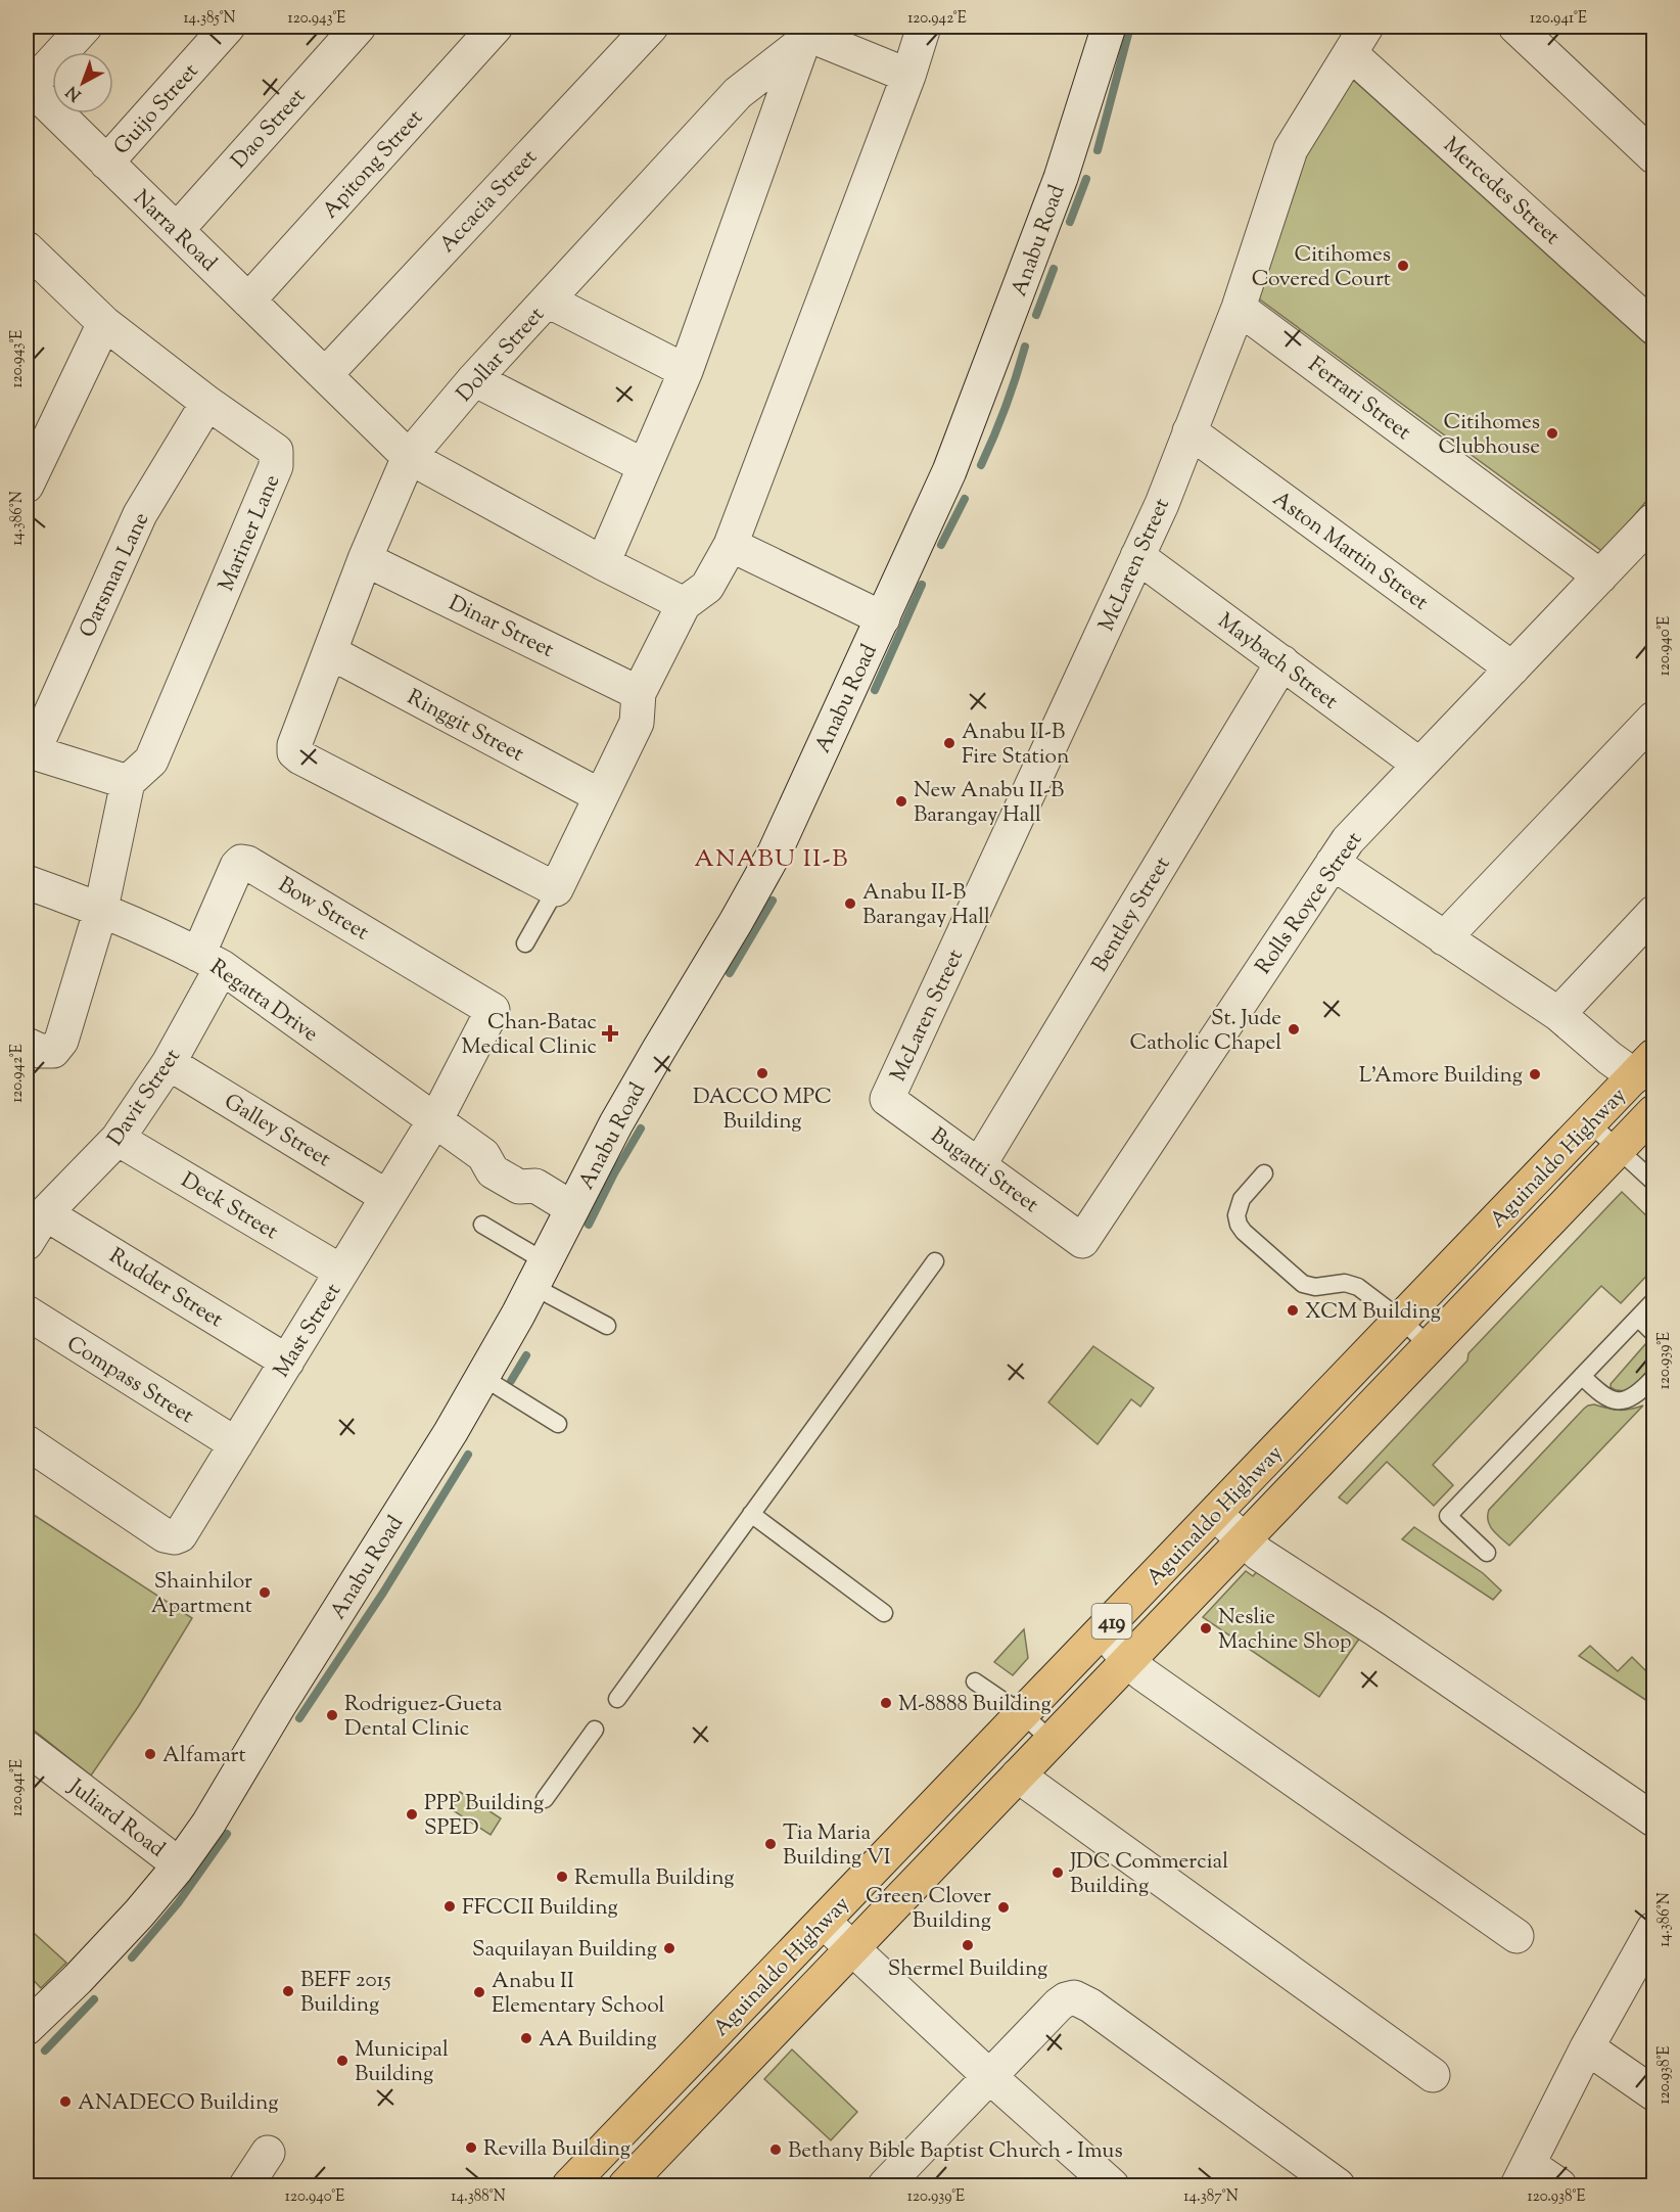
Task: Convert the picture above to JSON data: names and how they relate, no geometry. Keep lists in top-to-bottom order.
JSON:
{
  "streets": {
    "highway": ["Aguinaldo Highway", "419"],
    "street": [
      "Guijo Street",
      "Dao Street",
      "Apitong Street",
      "Mercedes Street",
      "Accacia Street",
      "Narra Road",
      "Anabu Road",
      "Dollar Street",
      "Ferrari Street",
      "Mariner Lane",
      "Aston Martin Street",
      "McLaren Street",
      "Oarsman Lane",
      "Dinar Street",
      "Maybach Street",
      "Ringgit Street",
      "Rolls Royce Street",
      "Bow Street",
      "Bentley Street",
      "Regatta Drive",
      "Davit Street",
      "Galley Street",
      "Bugatti Street",
      "Deck Street",
      "Rudder Street",
      "Mast Street",
      "Compass Street",
      "Juliard Road"
    ]
  },
  "crossings": [
    ["Guijo Street", "Narra Road"],
    ["Dao Street", "Narra Road"],
    ["Apitong Street", "Narra Road"],
    ["Mercedes Street", "McLaren Street"],
    ["Accacia Street", "Narra Road"],
    ["Narra Road", "Dollar Street"],
    ["Anabu Road", "Regatta Drive"],
    ["Anabu Road", "Juliard Road"],
    ["Dollar Street", "Dinar Street"],
    ["Dollar Street", "Ringgit Street"],
    ["Ferrari Street", "McLaren Street"],
    ["Ferrari Street", "Rolls Royce Street"],
    ["Mariner Lane", "Oarsman Lane"],
    ["Aston Martin Street", "McLaren Street"],
    ["Aston Martin Street", "Rolls Royce Street"],
    ["McLaren Street", "Maybach Street"],
    ["McLaren Street", "Bugatti Street"],
    ["Maybach Street", "Rolls Royce Street"],
    ["Maybach Street", "Bentley Street"],
    ["Rolls Royce Street", "Bugatti Street"],
    ["Bow Street", "Regatta Drive"],
    ["Bow Street", "Davit Street"],
    ["Bow Street", "Mast Street"],
    ["Bentley Street", "Bugatti Street"],
    ["Regatta Drive", "Davit Street"],
    ["Regatta Drive", "Mast Street"],
    ["Davit Street", "Galley Street"],
    ["Davit Street", "Deck Street"],
    ["Davit Street", "Rudder Street"],
    ["Galley Street", "Mast Street"],
    ["Deck Street", "Mast Street"],
    ["Rudder Street", "Mast Street"],
    ["Mast Street", "Compass Street"]
  ],
  "districts": ["ANABU II-B"],
  "places": {
    "other": [
      "Citihomes Covered Court",
      "Citihomes Clubhouse",
      "Anabu II-B Fire Station",
      "New Anabu II-B Barangay Hall",
      "Anabu II-B Barangay Hall",
      "St. Jude Catholic Chapel",
      "DACCO MPC Building",
      "L'Amore Building",
      "XCM Building",
      "Shainhilor Apartment",
      "Neslie Machine Shop",
      "M-8888 Building",
      "Rodriguez-Gueta Dental Clinic",
      "Alfamart",
      "PPP Building SPED",
      "Tia Maria Building VI",
      "JDC Commercial Building",
      "Remulla Building",
      "FFCCII Building",
      "Green Clover Building",
      "Shermel Building",
      "Saquilayan Building",
      "BEFF 2015 Building",
      "Anabu II Elementary School",
      "AA Building",
      "Municipal Building",
      "ANADECO Building",
      "Revilla Building",
      "Bethany Bible Baptist Church - Imus"
    ],
    "health": ["Chan-Batac Medical Clinic"]
  },
  "north": "bottom left",
  "coordinates": [
    "14.385°N",
    "120.943°E",
    "120.942°E",
    "120.941°E",
    "14.386°N",
    "120.940°E",
    "120.939°E",
    "120.938°E",
    "14.388°N",
    "14.387°N"
  ]
}
